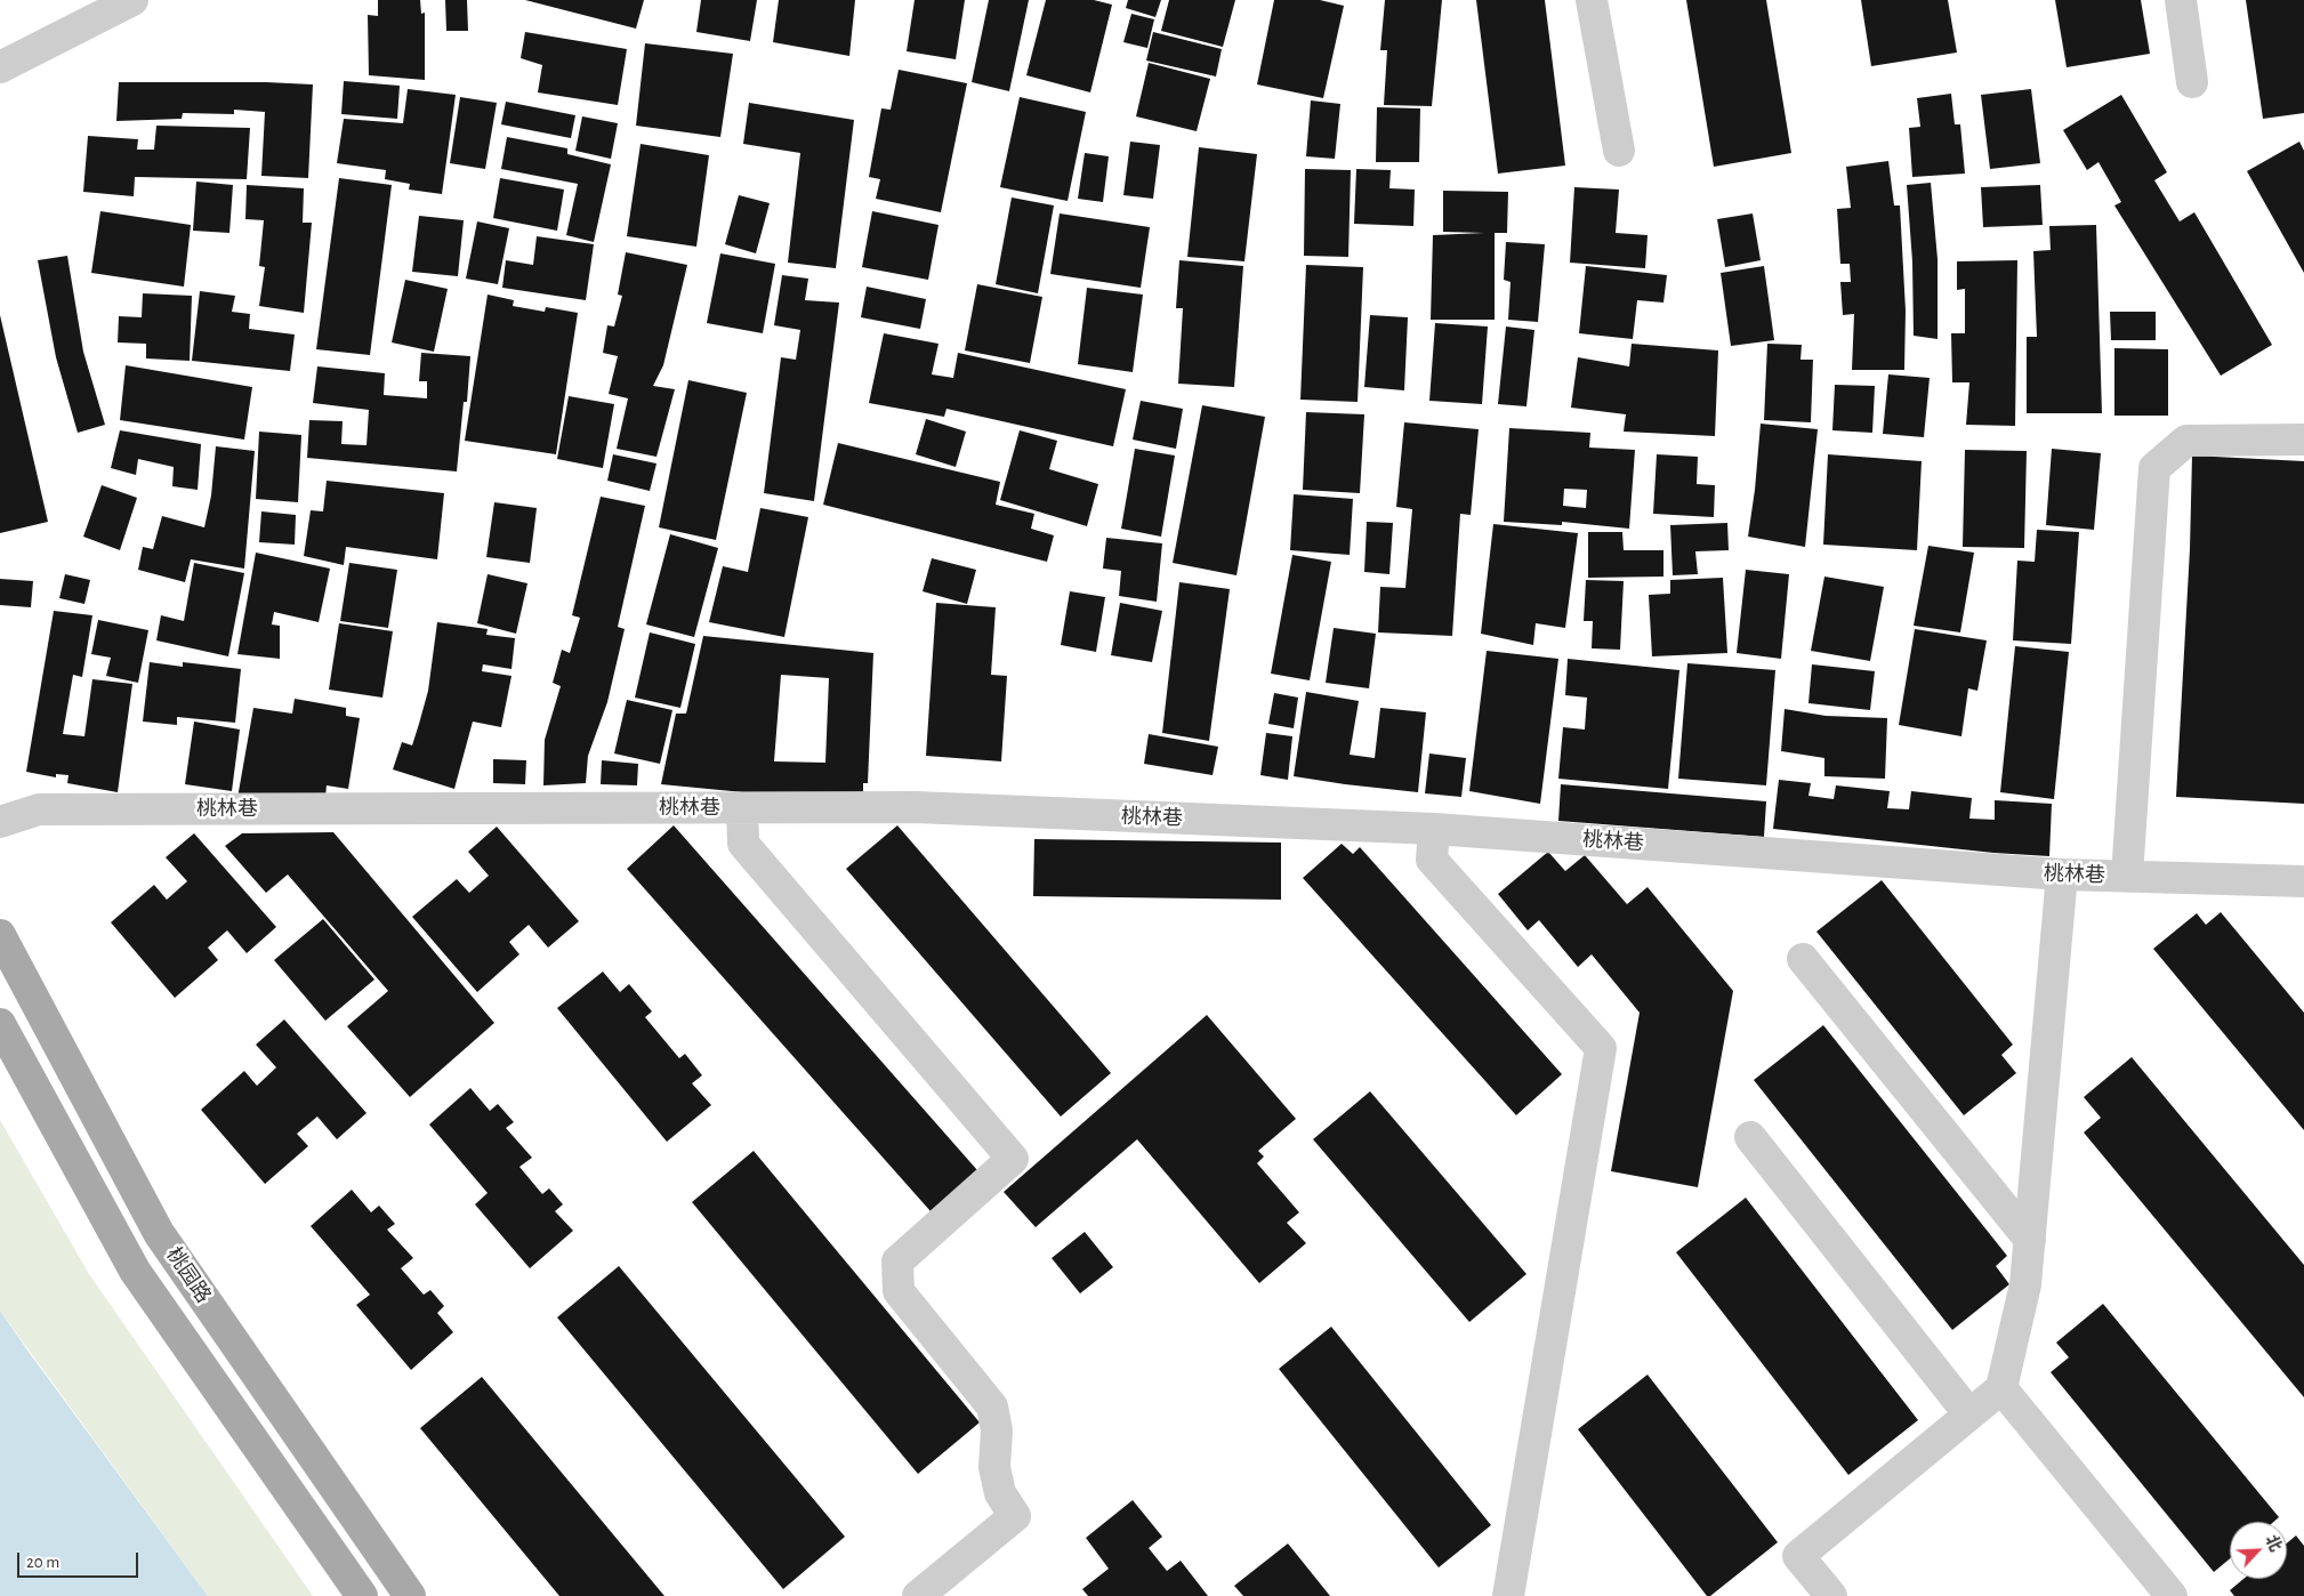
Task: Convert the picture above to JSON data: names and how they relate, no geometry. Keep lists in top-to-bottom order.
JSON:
{
  "streets": {
    "main road": ["桃园路"],
    "street": ["桃林巷"]
  },
  "scale_bar": "20 m",
  "north": "top right"
}
